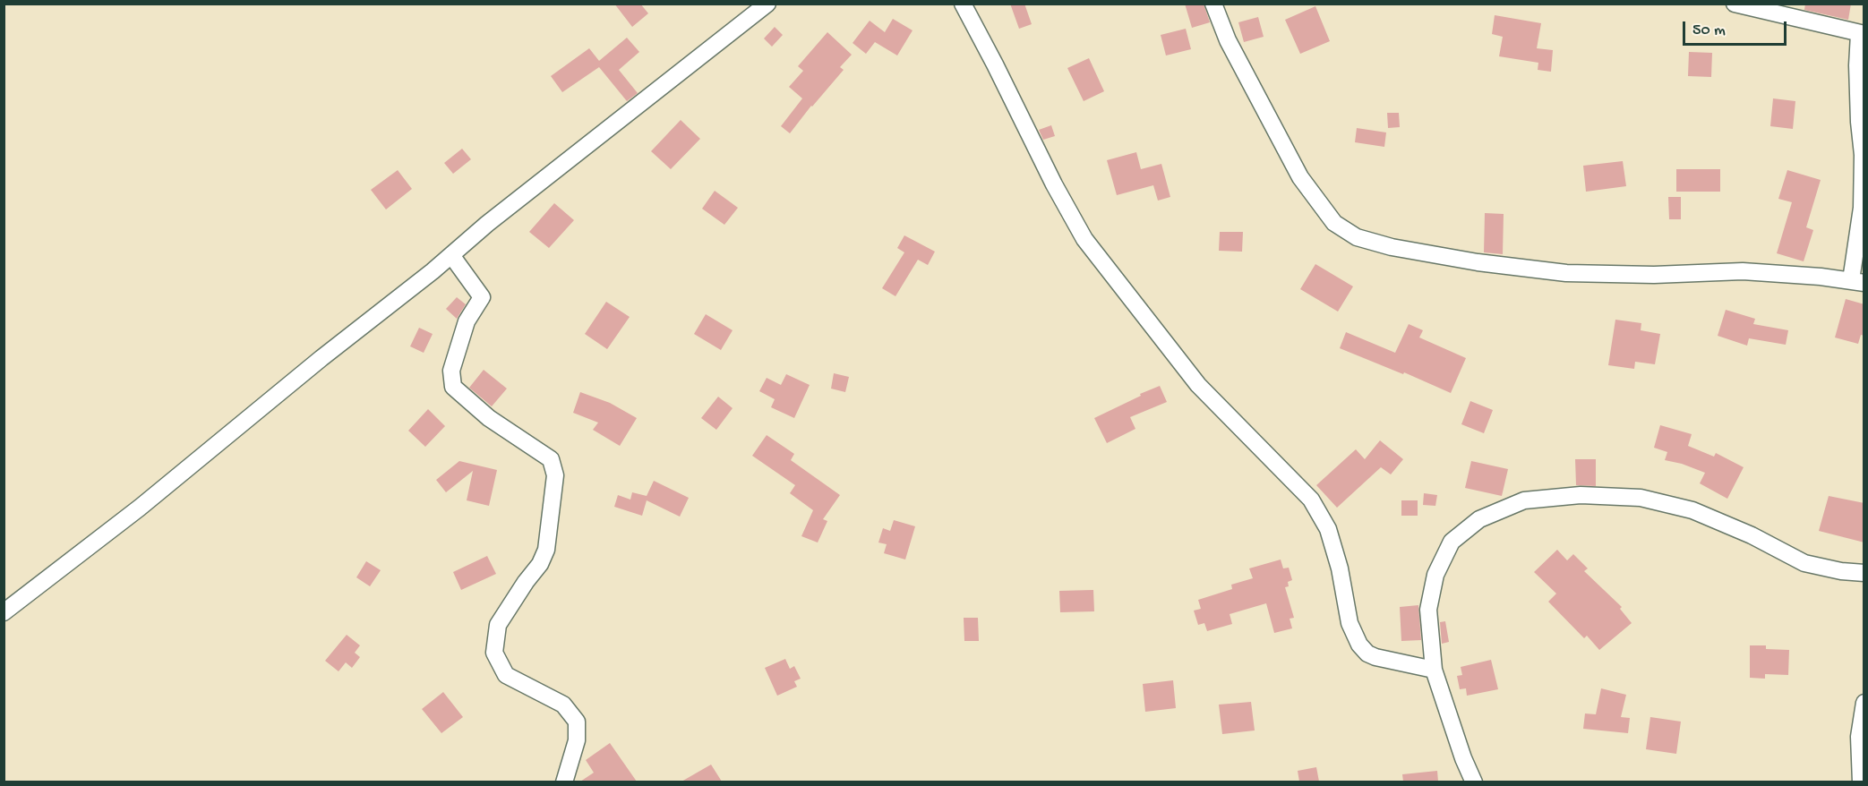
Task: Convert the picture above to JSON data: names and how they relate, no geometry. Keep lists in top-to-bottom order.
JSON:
{
  "scale_bar": "50 m"
}
